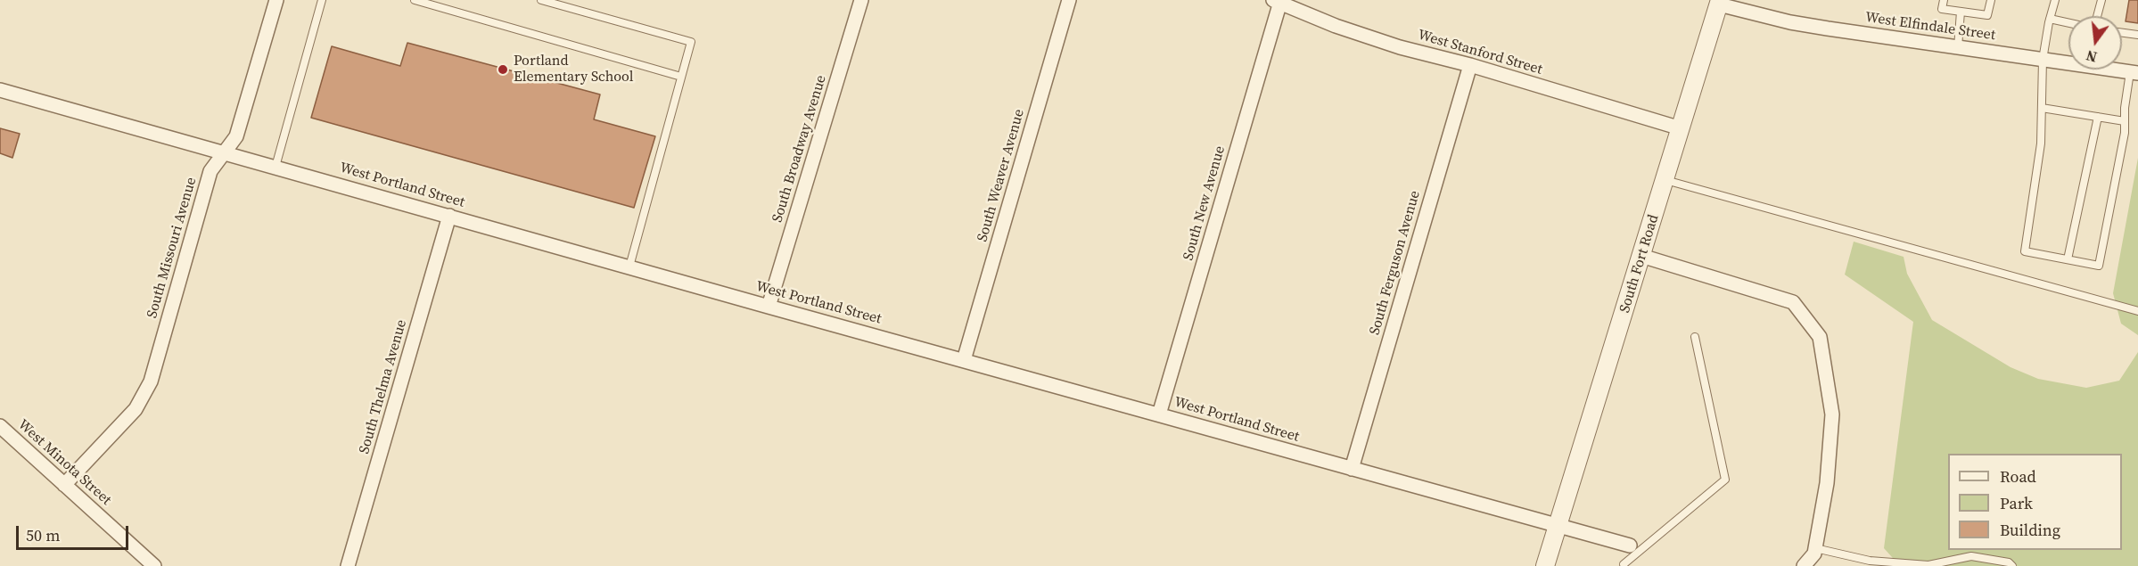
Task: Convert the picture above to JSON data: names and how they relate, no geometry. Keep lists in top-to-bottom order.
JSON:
{
  "streets": {
    "street": [
      "West Elfindale Street",
      "West Stanford Street",
      "South Broadway Avenue",
      "South Weaver Avenue",
      "West Portland Street",
      "South New Avenue",
      "South Missouri Avenue",
      "South Ferguson Avenue",
      "South Fort Road",
      "South Thelma Avenue",
      "West Minota Street"
    ]
  },
  "crossings": [
    ["West Elfindale Street", "South Fort Road"],
    ["West Stanford Street", "South New Avenue"],
    ["West Stanford Street", "South Ferguson Avenue"],
    ["West Stanford Street", "South Fort Road"],
    ["South Broadway Avenue", "West Portland Street"],
    ["South Weaver Avenue", "West Portland Street"],
    ["West Portland Street", "South New Avenue"],
    ["West Portland Street", "South Missouri Avenue"],
    ["West Portland Street", "South Ferguson Avenue"],
    ["West Portland Street", "South Fort Road"],
    ["West Portland Street", "South Thelma Avenue"],
    ["South Missouri Avenue", "West Minota Street"]
  ],
  "places": ["Portland Elementary School"],
  "legend": ["Road", "Park", "Building"],
  "scale_bar": "50 m",
  "north": "bottom"
}
